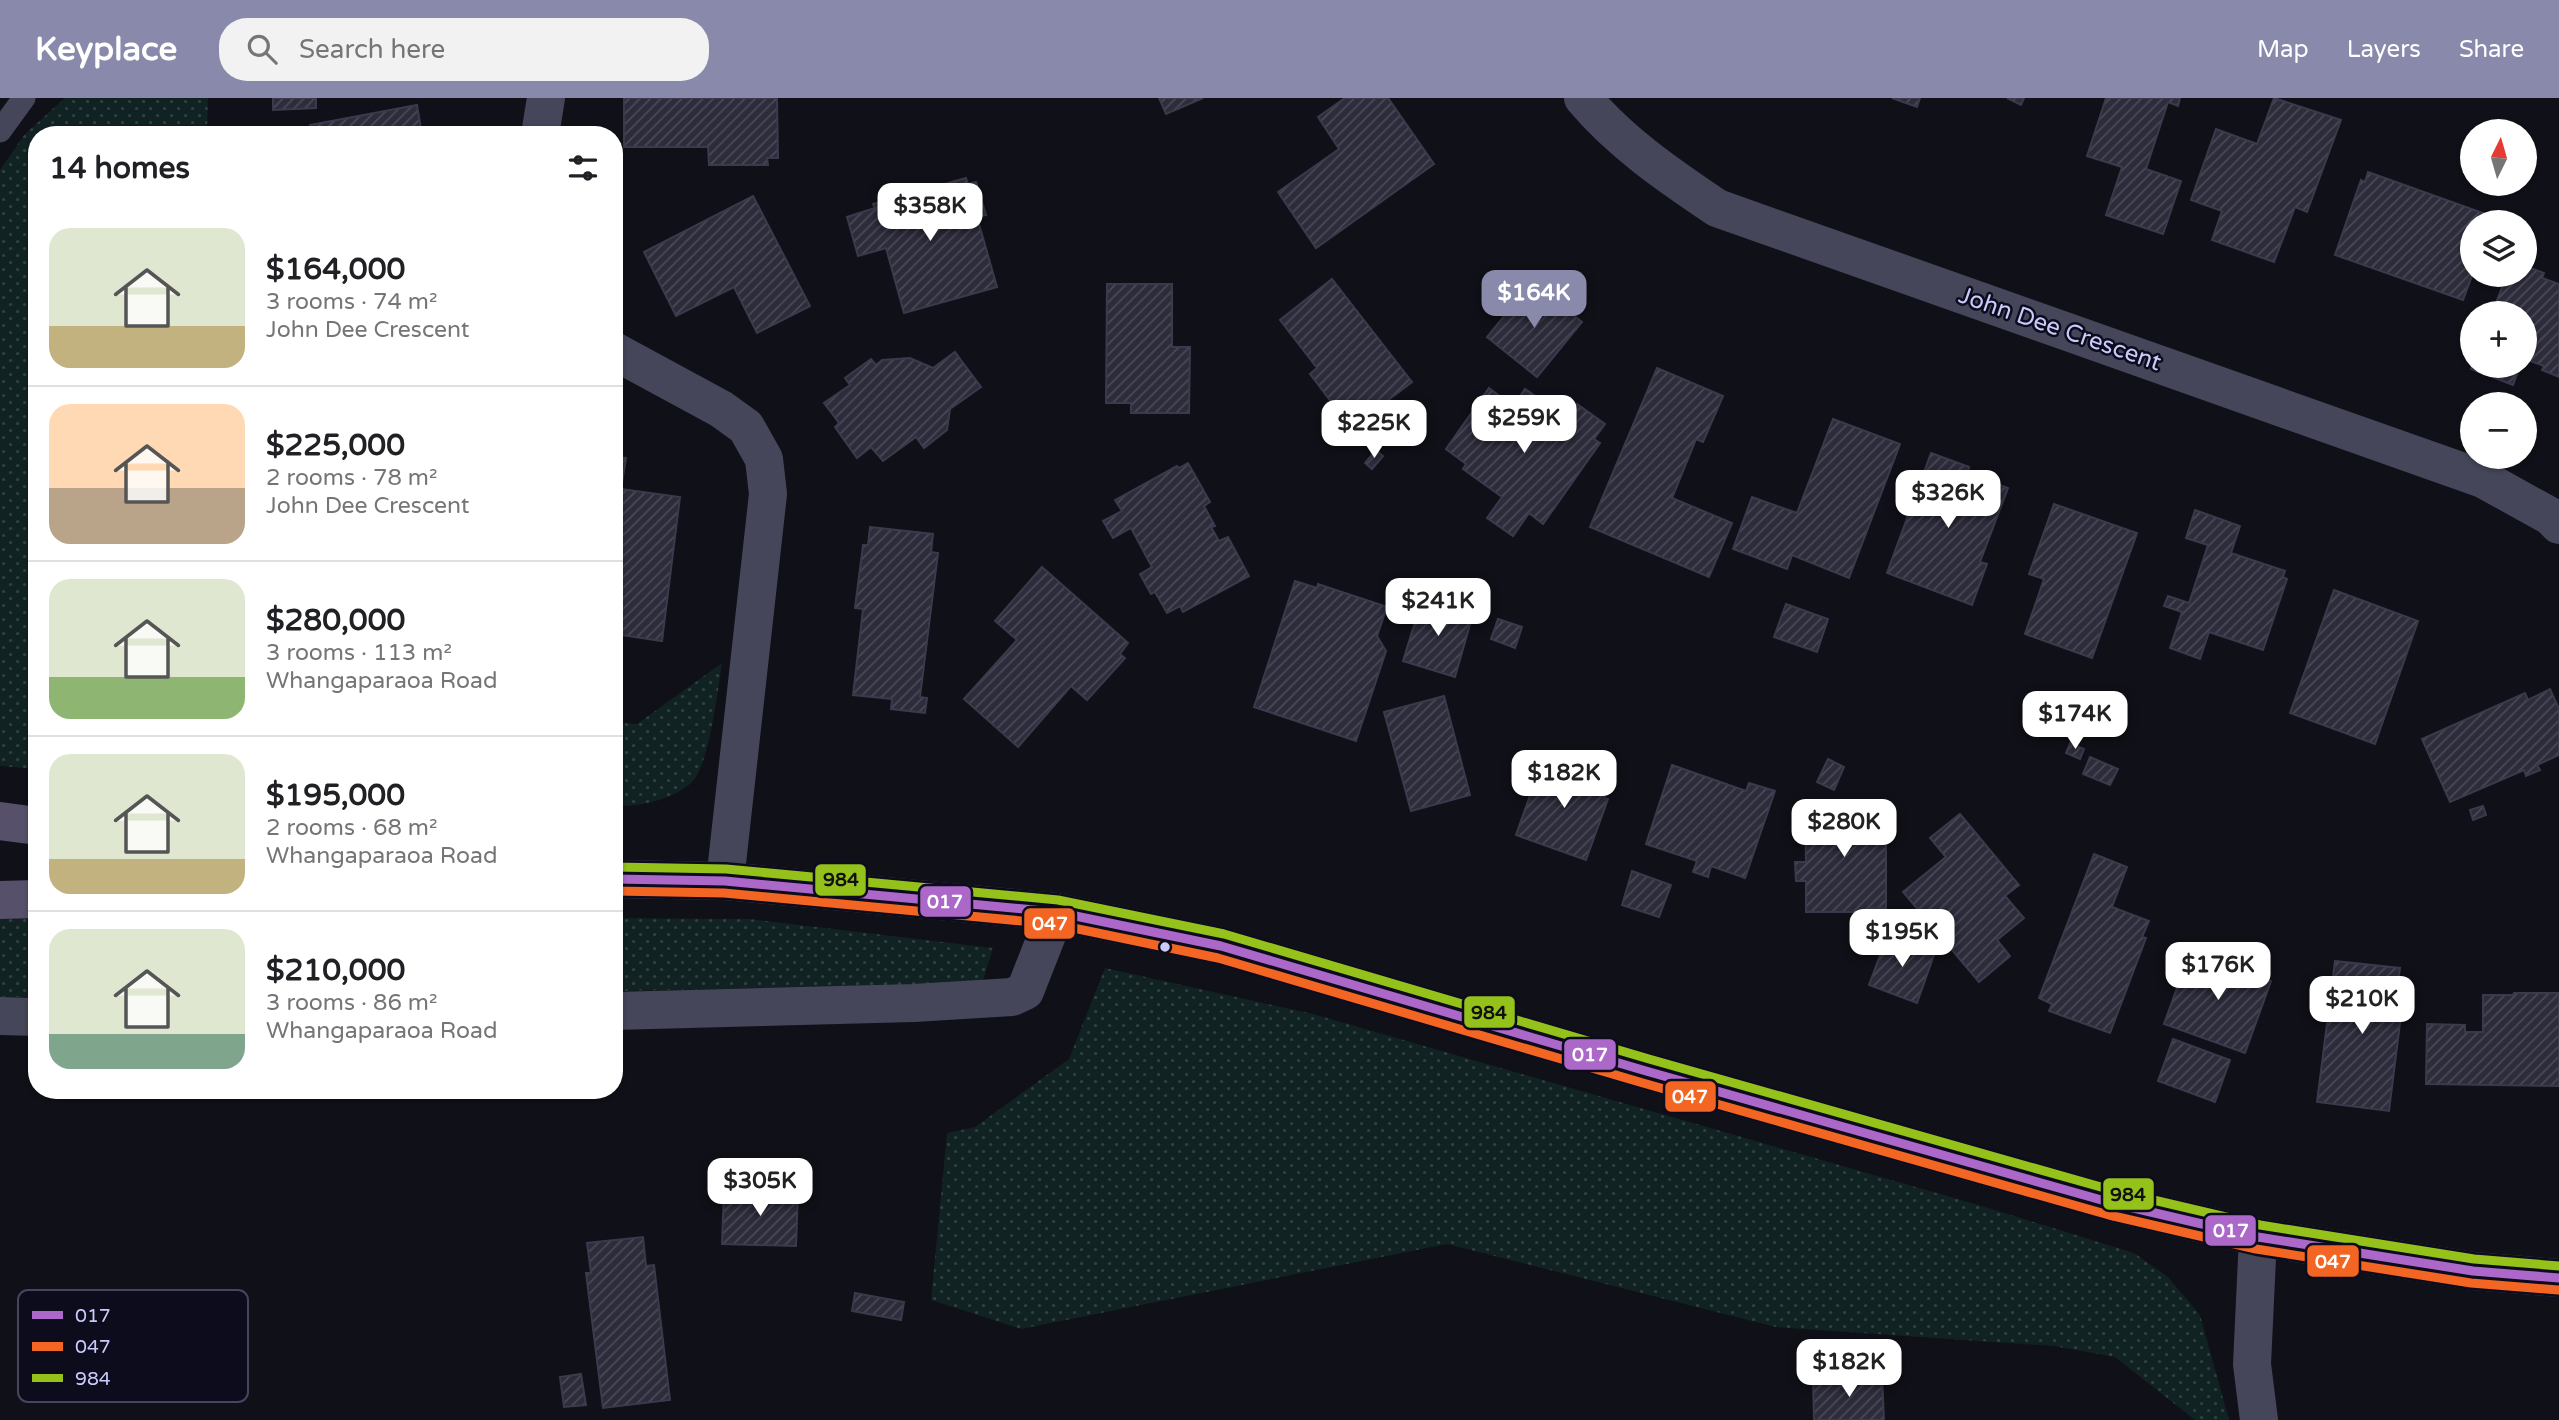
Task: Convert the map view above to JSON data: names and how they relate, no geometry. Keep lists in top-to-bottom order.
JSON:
{
  "streets": {
    "street": ["John Dee Crescent"]
  },
  "lines": ["transit line 984", "transit line 017", "transit line 047"],
  "legend": ["017", "047", "984"],
  "north": "top",
  "page": {
    "header": "Keyplace",
    "search": "Search here",
    "nav": ["Map", "Layers", "Share"],
    "map_buttons": ["+", "−"],
    "heading": "14 homes",
    "price": [
      "$358K",
      "$164K",
      "$259K",
      "$225K",
      "$326K",
      "$241K",
      "$174K",
      "$182K",
      "$280K",
      "$195K",
      "$176K",
      "$210K",
      "$305K",
      "$182K"
    ],
    "list": [
      {
        "name": "$164,000",
        "note": "3 rooms · 74 m² · John Dee Crescent"
      },
      {
        "name": "$225,000",
        "note": "2 rooms · 78 m² · John Dee Crescent"
      },
      {
        "name": "$280,000",
        "note": "3 rooms · 113 m² · Whangaparaoa Road"
      },
      {
        "name": "$195,000",
        "note": "2 rooms · 68 m² · Whangaparaoa Road"
      },
      {
        "name": "$210,000",
        "note": "3 rooms · 86 m² · Whangaparaoa Road"
      }
    ]
  }
}
